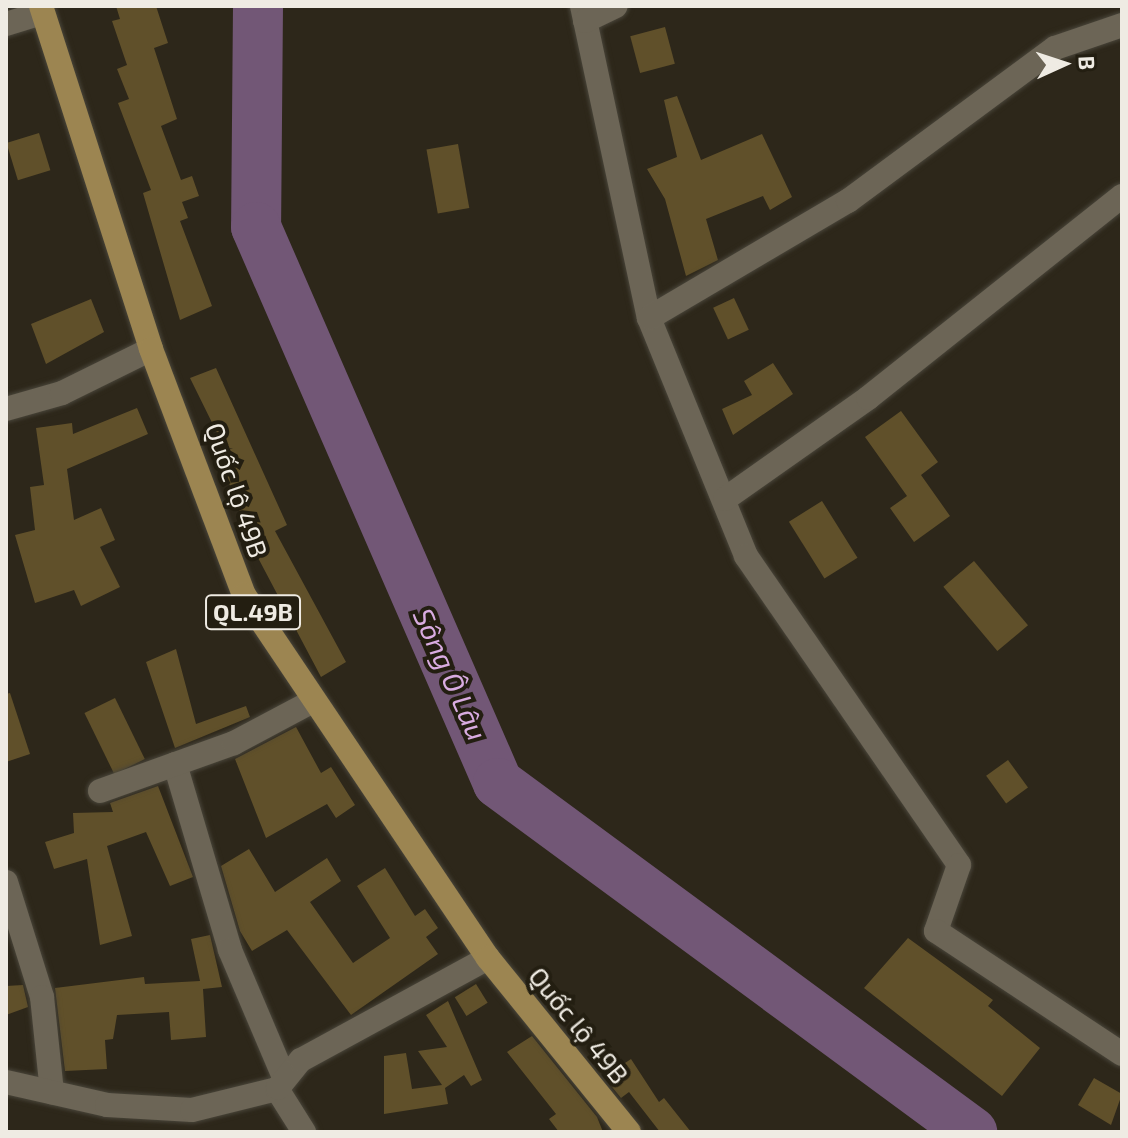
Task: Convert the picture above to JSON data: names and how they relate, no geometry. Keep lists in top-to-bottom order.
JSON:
{
  "streets": {
    "main road": ["Quốc lộ 49B", "QL.49B"]
  },
  "water": ["Sông Ô Lâu"],
  "north": "right"
}
